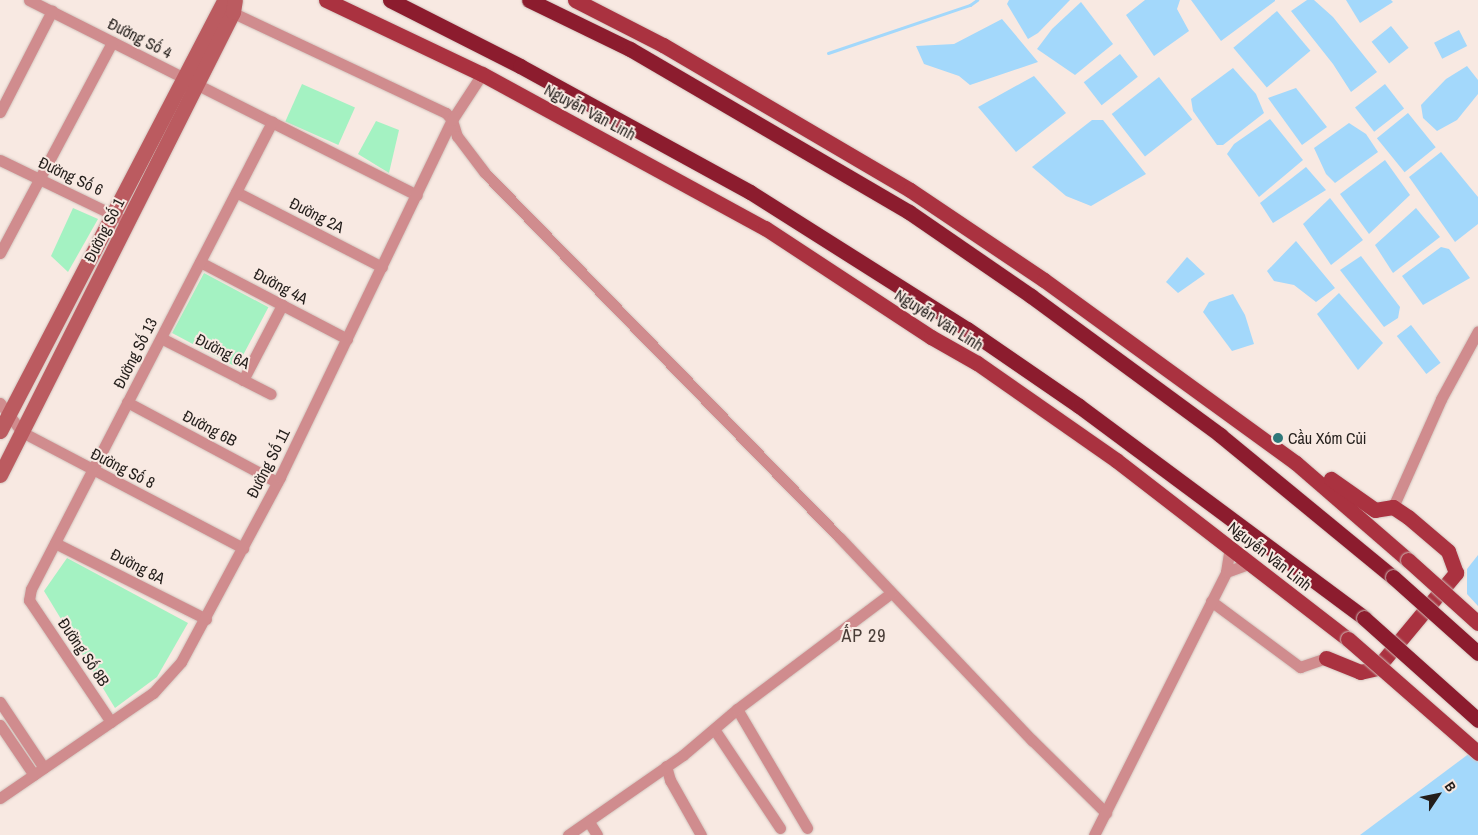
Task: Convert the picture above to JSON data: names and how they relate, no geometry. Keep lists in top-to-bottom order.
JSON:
{
  "streets": {
    "highway": ["Nguyễn Văn Linh"],
    "street": [
      "Đường Số 4",
      "Đường Số 6",
      "Đường 2A",
      "Đường Số 1",
      "Đường 4A",
      "Đường 6A",
      "Đường Số 13",
      "Đường 6B",
      "Đường Số 11",
      "Đường Số 8",
      "Đường 8A",
      "Đường Số 8B"
    ]
  },
  "crossings": [
    ["Đường Số 4", "Đường Số 1"],
    ["Đường Số 4", "Đường Số 13"],
    ["Đường Số 4", "Đường Số 11"],
    ["Nguyễn Văn Linh", "Đường Số 11"],
    ["Đường Số 6", "Đường Số 1"],
    ["Đường 2A", "Đường Số 13"],
    ["Đường 2A", "Đường Số 11"],
    ["Đường Số 1", "Đường Số 8"],
    ["Đường 4A", "Đường Số 13"],
    ["Đường 4A", "Đường Số 11"],
    ["Đường 6A", "Đường Số 13"],
    ["Đường Số 13", "Đường 6B"],
    ["Đường Số 13", "Đường Số 8"],
    ["Đường Số 13", "Đường 8A"],
    ["Đường Số 13", "Đường Số 8B"],
    ["Đường 6B", "Đường Số 11"],
    ["Đường Số 11", "Đường Số 8"],
    ["Đường Số 11", "Đường 8A"],
    ["Đường Số 11", "Đường Số 8B"]
  ],
  "districts": ["ẤP 29"],
  "places": ["Cầu Xóm Củi"],
  "north": "top right"
}
